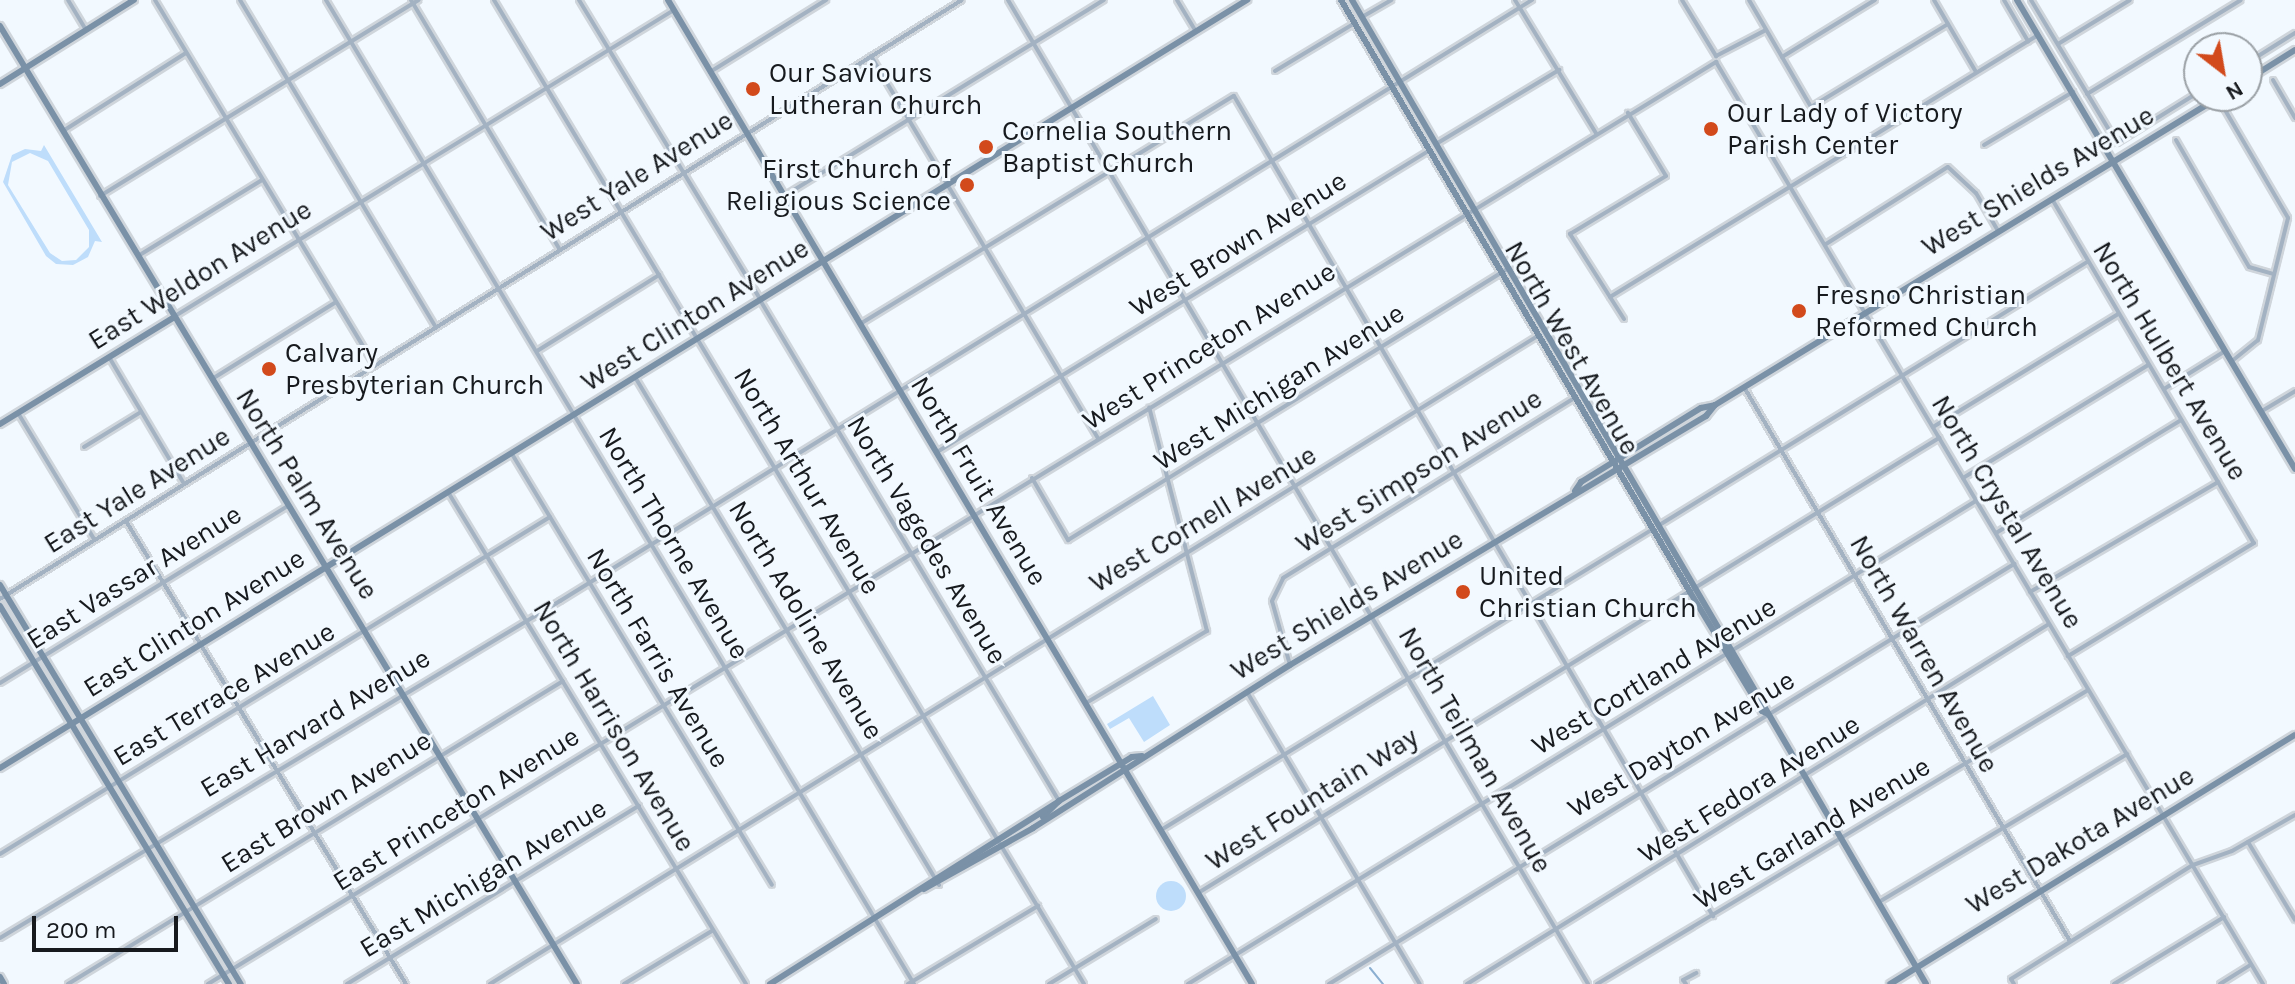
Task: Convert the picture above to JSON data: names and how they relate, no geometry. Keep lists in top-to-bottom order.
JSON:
{
  "streets": {
    "main road": [
      "West Shields Avenue",
      "East Weldon Avenue",
      "West Clinton Avenue",
      "North West Avenue",
      "North Fruit Avenue",
      "North Palm Avenue",
      "East Clinton Avenue",
      "West Dakota Avenue"
    ],
    "street": [
      "West Yale Avenue",
      "West Brown Avenue",
      "West Princeton Avenue",
      "North Hulbert Avenue",
      "West Michigan Avenue",
      "West Simpson Avenue",
      "North Arthur Avenue",
      "East Yale Avenue",
      "North Crystal Avenue",
      "West Cornell Avenue",
      "North Vagedes Avenue",
      "North Thorne Avenue",
      "East Vassar Avenue",
      "North Adoline Avenue",
      "North Warren Avenue",
      "North Farris Avenue",
      "West Cortland Avenue",
      "East Terrace Avenue",
      "East Harvard Avenue",
      "North Harrison Avenue",
      "West Dayton Avenue",
      "North Teilman Avenue",
      "West Fedora Avenue",
      "West Fountain Way",
      "East Brown Avenue",
      "East Princeton Avenue",
      "West Garland Avenue",
      "East Michigan Avenue"
    ]
  },
  "crossings": [
    ["West Yale Avenue", "North Arthur Avenue"],
    ["West Yale Avenue", "North Fruit Avenue"],
    ["West Yale Avenue", "East Yale Avenue"],
    ["West Yale Avenue", "North Vagedes Avenue"],
    ["West Yale Avenue", "North Thorne Avenue"],
    ["West Shields Avenue", "North West Avenue"],
    ["West Shields Avenue", "North Hulbert Avenue"],
    ["West Shields Avenue", "West Simpson Avenue"],
    ["West Shields Avenue", "North Arthur Avenue"],
    ["West Shields Avenue", "North Fruit Avenue"],
    ["West Shields Avenue", "North Crystal Avenue"],
    ["West Shields Avenue", "North Vagedes Avenue"],
    ["West Shields Avenue", "North Thorne Avenue"],
    ["West Shields Avenue", "North Adoline Avenue"],
    ["West Shields Avenue", "North Warren Avenue"],
    ["West Shields Avenue", "North Teilman Avenue"],
    ["West Brown Avenue", "North West Avenue"],
    ["West Brown Avenue", "North Fruit Avenue"],
    ["West Brown Avenue", "North Teilman Avenue"],
    ["East Weldon Avenue", "North Arthur Avenue"],
    ["East Weldon Avenue", "North Fruit Avenue"],
    ["East Weldon Avenue", "North Palm Avenue"],
    ["East Weldon Avenue", "North Vagedes Avenue"],
    ["East Weldon Avenue", "North Thorne Avenue"],
    ["West Clinton Avenue", "North Arthur Avenue"],
    ["West Clinton Avenue", "North Fruit Avenue"],
    ["West Clinton Avenue", "North Vagedes Avenue"],
    ["West Clinton Avenue", "North Thorne Avenue"],
    ["West Clinton Avenue", "North Adoline Avenue"],
    ["West Clinton Avenue", "East Clinton Avenue"],
    ["West Clinton Avenue", "North Teilman Avenue"],
    ["West Princeton Avenue", "North West Avenue"],
    ["West Princeton Avenue", "West Michigan Avenue"],
    ["West Princeton Avenue", "North Arthur Avenue"],
    ["West Princeton Avenue", "North Fruit Avenue"],
    ["West Princeton Avenue", "North Crystal Avenue"],
    ["West Princeton Avenue", "North Vagedes Avenue"],
    ["West Princeton Avenue", "North Thorne Avenue"],
    ["West Princeton Avenue", "North Adoline Avenue"],
    ["West Princeton Avenue", "North Teilman Avenue"],
    ["West Princeton Avenue", "East Princeton Avenue"],
    ["North West Avenue", "West Michigan Avenue"],
    ["North West Avenue", "West Simpson Avenue"],
    ["North West Avenue", "West Cornell Avenue"],
    ["North West Avenue", "West Cortland Avenue"],
    ["North West Avenue", "East Harvard Avenue"],
    ["North West Avenue", "West Dayton Avenue"],
    ["North West Avenue", "West Fedora Avenue"],
    ["North West Avenue", "West Fountain Way"],
    ["North West Avenue", "West Garland Avenue"],
    ["North West Avenue", "West Dakota Avenue"],
    ["North Hulbert Avenue", "North Crystal Avenue"],
    ["West Michigan Avenue", "North Teilman Avenue"],
    ["West Simpson Avenue", "North Teilman Avenue"],
    ["North Arthur Avenue", "West Cornell Avenue"],
    ["North Arthur Avenue", "East Harvard Avenue"],
    ["North Fruit Avenue", "West Cornell Avenue"],
    ["North Fruit Avenue", "West Cortland Avenue"],
    ["North Fruit Avenue", "East Harvard Avenue"],
    ["North Fruit Avenue", "West Fountain Way"],
    ["East Yale Avenue", "North Palm Avenue"],
    ["East Yale Avenue", "North Thorne Avenue"],
    ["North Palm Avenue", "West Cornell Avenue"],
    ["North Palm Avenue", "East Vassar Avenue"],
    ["North Palm Avenue", "East Clinton Avenue"],
    ["North Palm Avenue", "East Terrace Avenue"],
    ["North Palm Avenue", "East Harvard Avenue"],
    ["North Palm Avenue", "East Brown Avenue"],
    ["North Palm Avenue", "East Princeton Avenue"],
    ["North Palm Avenue", "East Michigan Avenue"],
    ["North Crystal Avenue", "West Cortland Avenue"],
    ["North Crystal Avenue", "West Dayton Avenue"],
    ["North Crystal Avenue", "West Fedora Avenue"],
    ["North Crystal Avenue", "West Fountain Way"],
    ["North Crystal Avenue", "West Garland Avenue"],
    ["North Crystal Avenue", "West Dakota Avenue"],
    ["West Cornell Avenue", "North Vagedes Avenue"],
    ["West Cornell Avenue", "North Thorne Avenue"],
    ["West Cornell Avenue", "North Adoline Avenue"],
    ["West Cornell Avenue", "North Farris Avenue"],
    ["West Cornell Avenue", "North Harrison Avenue"],
    ["West Cornell Avenue", "North Teilman Avenue"],
    ["North Vagedes Avenue", "East Harvard Avenue"],
    ["North Thorne Avenue", "East Clinton Avenue"],
    ["North Thorne Avenue", "East Harvard Avenue"],
    ["North Thorne Avenue", "East Princeton Avenue"],
    ["North Adoline Avenue", "East Harvard Avenue"],
    ["East Clinton Avenue", "North Farris Avenue"],
    ["East Clinton Avenue", "North Harrison Avenue"],
    ["North Warren Avenue", "West Cortland Avenue"],
    ["North Warren Avenue", "West Dayton Avenue"],
    ["North Warren Avenue", "West Fedora Avenue"],
    ["North Warren Avenue", "West Fountain Way"],
    ["North Warren Avenue", "West Garland Avenue"],
    ["North Warren Avenue", "West Dakota Avenue"],
    ["North Farris Avenue", "East Terrace Avenue"],
    ["North Farris Avenue", "East Harvard Avenue"],
    ["North Farris Avenue", "East Princeton Avenue"],
    ["West Cortland Avenue", "North Teilman Avenue"],
    ["East Terrace Avenue", "North Harrison Avenue"],
    ["East Harvard Avenue", "North Harrison Avenue"],
    ["East Harvard Avenue", "North Teilman Avenue"],
    ["North Harrison Avenue", "East Brown Avenue"],
    ["North Harrison Avenue", "East Princeton Avenue"],
    ["North Harrison Avenue", "East Michigan Avenue"],
    ["West Dayton Avenue", "North Teilman Avenue"],
    ["North Teilman Avenue", "West Fedora Avenue"],
    ["North Teilman Avenue", "West Fountain Way"]
  ],
  "places": [
    "Our Saviours Lutheran Church",
    "Our Lady of Victory Parish Center",
    "Cornelia Southern Baptist Church",
    "First Church of Religious Science",
    "Fresno Christian Reformed Church",
    "Calvary Presbyterian Church",
    "United Christian Church"
  ],
  "scale_bar": "200 m",
  "north": "bottom right"
}
